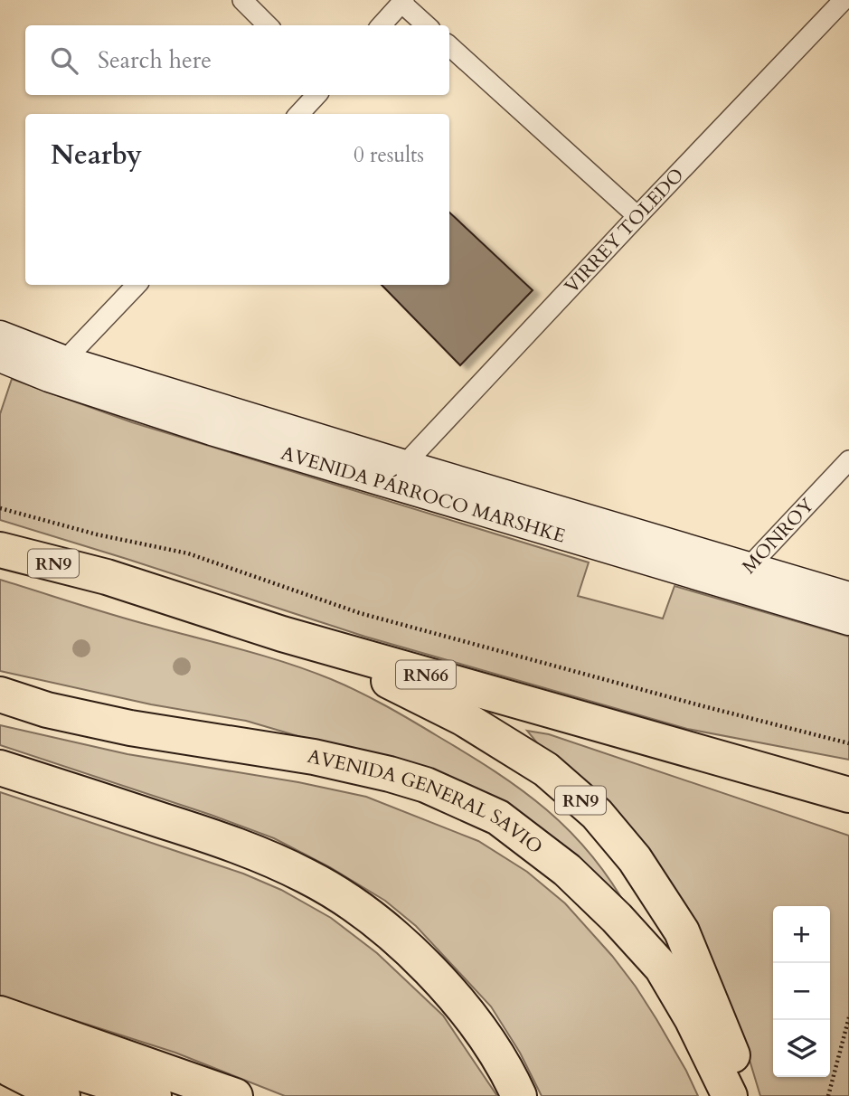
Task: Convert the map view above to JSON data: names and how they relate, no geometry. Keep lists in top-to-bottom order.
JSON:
{
  "streets": {
    "highway": ["RN9", "RN66", "AVENIDA GENERAL SAVIO"],
    "main road": ["AVENIDA PÁRROCO MARSHKE"],
    "street": ["VIRREY TOLEDO", "MONROY"]
  },
  "crossings": [
    ["VIRREY TOLEDO", "AVENIDA PÁRROCO MARSHKE"],
    ["AVENIDA PÁRROCO MARSHKE", "MONROY"],
    ["RN9", "RN66"]
  ],
  "page": {
    "search": "Search here",
    "heading": ["Nearby", "0 results"],
    "map_buttons": ["+", "−"]
  }
}
